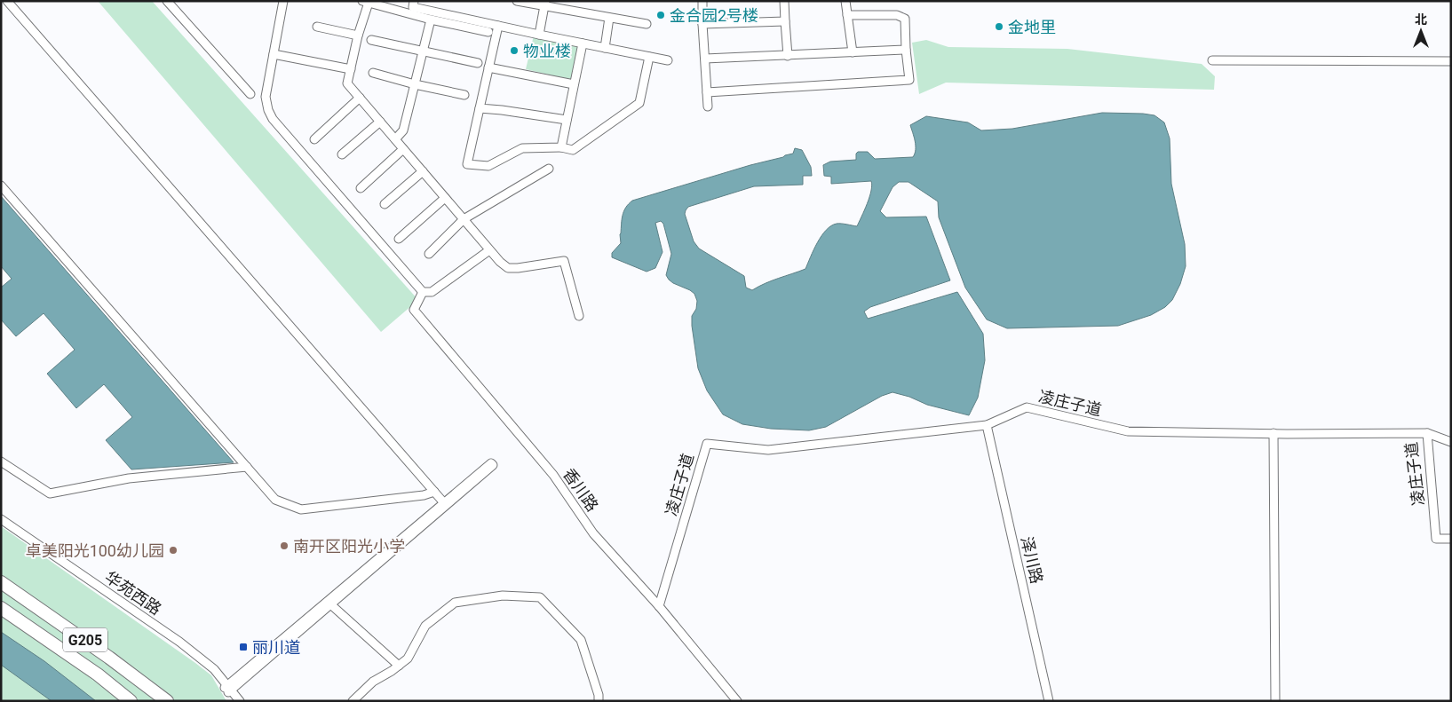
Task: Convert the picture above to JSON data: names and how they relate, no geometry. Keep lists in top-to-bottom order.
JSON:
{
  "streets": {
    "highway": ["G205"],
    "street": [
      "凌庄子道",
      "香川路",
      "泽川路",
      "华苑西路"
    ]
  },
  "crossings": [
    ["凌庄子道", "香川路"],
    ["凌庄子道", "泽川路"]
  ],
  "places": {
    "other": [
      "金合园2号楼",
      "金地里",
      "物业楼",
      "南开区阳光小学",
      "卓美阳光100幼儿园"
    ],
    "transit": ["丽川道"]
  },
  "north": "top"
}
